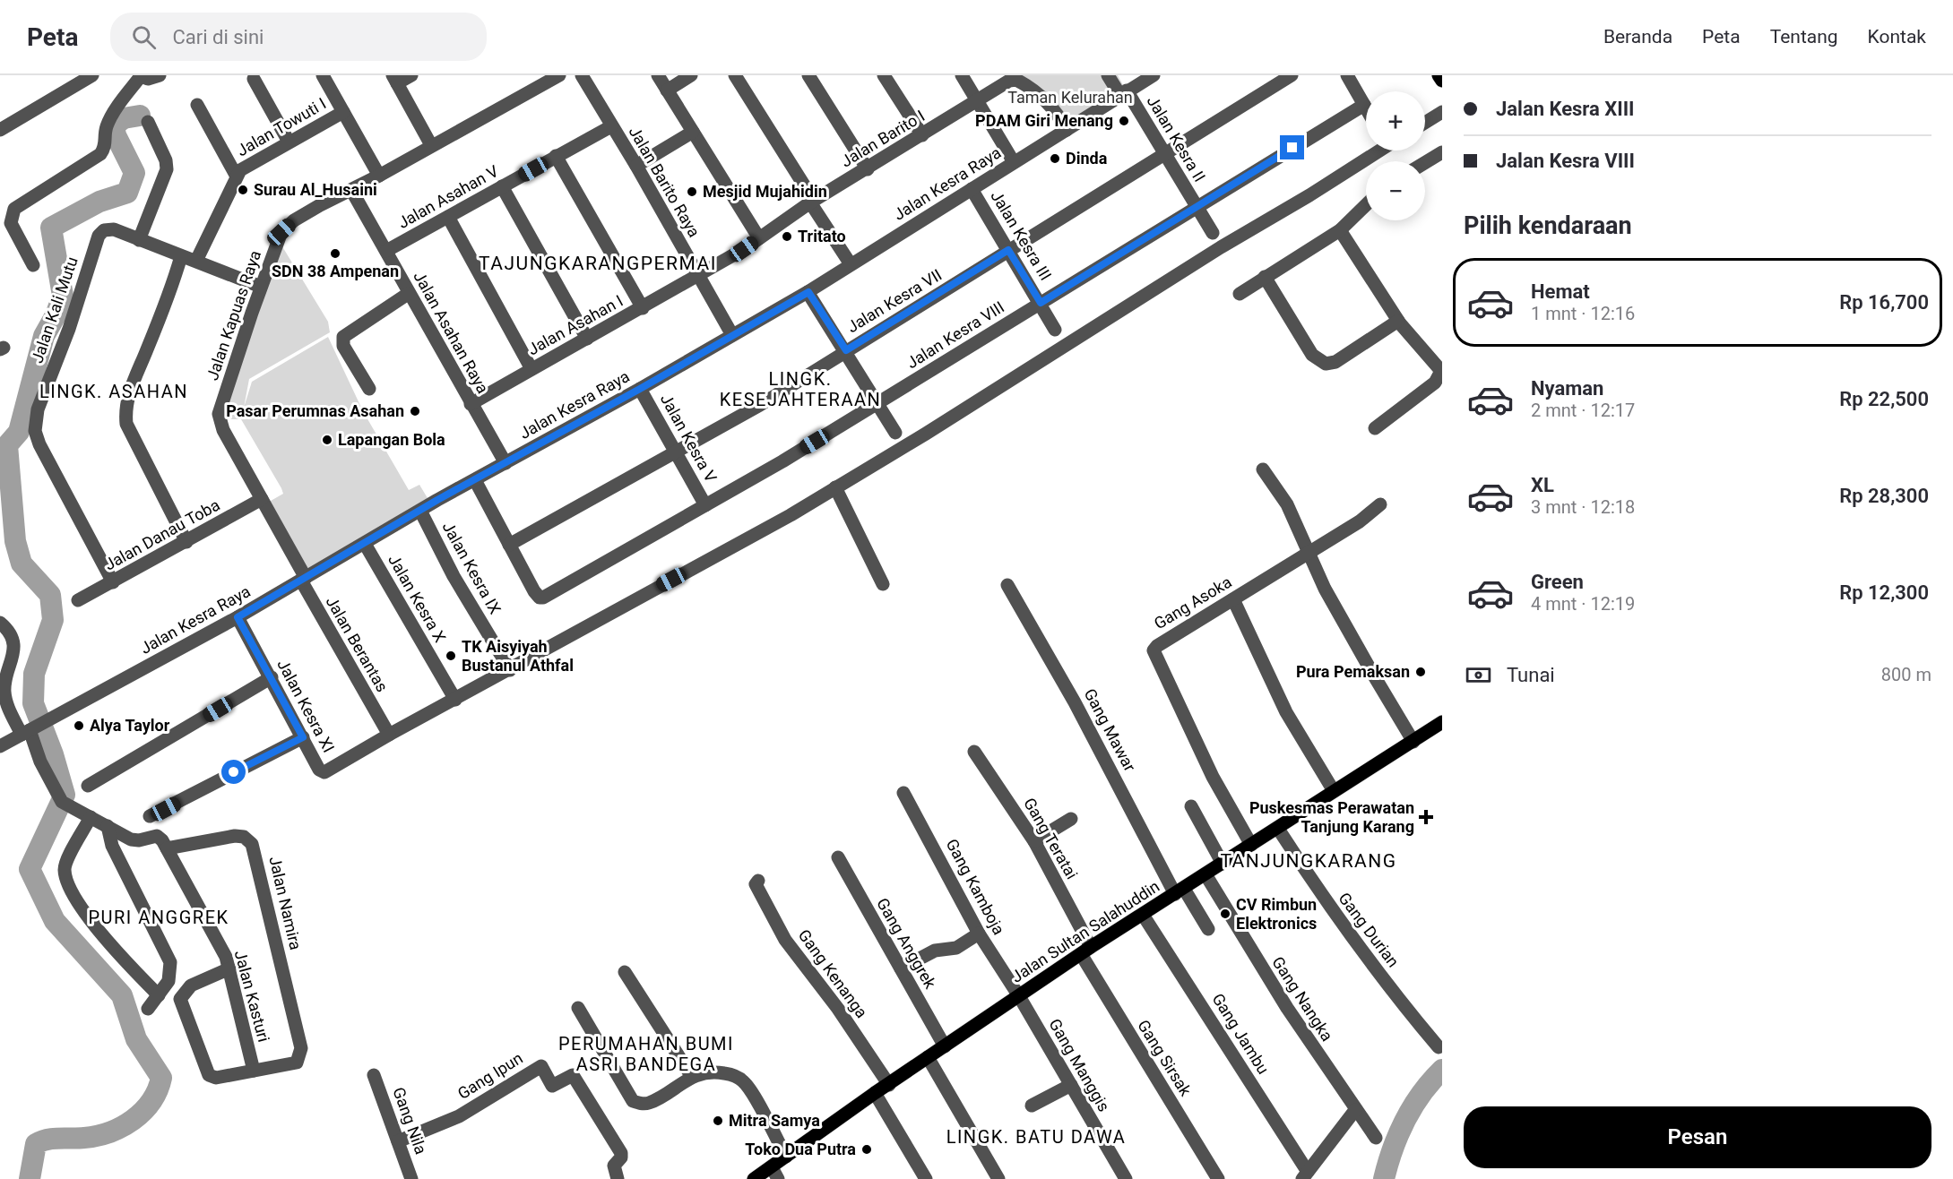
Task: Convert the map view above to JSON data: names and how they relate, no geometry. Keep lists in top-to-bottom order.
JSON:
{
  "streets": {
    "main road": ["Jalan Sultan Salahuddin"],
    "street": [
      "Jalan Towuti I",
      "Jalan Barito I",
      "Jalan Kesra II",
      "Jalan Barito Raya",
      "Jalan Kesra Raya",
      "Jalan Asahan V",
      "Jalan Kesra III",
      "Jalan Kesra VII",
      "Jalan Kali Mutu",
      "Jalan Kapuas Raya",
      "Jalan Asahan I",
      "Jalan Asahan Raya",
      "Jalan Kesra VIII",
      "Jalan Kesra V",
      "Jalan Danau Toba",
      "Jalan Kesra IX",
      "Jalan Kesra X",
      "Gang Asoka",
      "Jalan Berantas",
      "Jalan Kesra XI",
      "Gang Mawar",
      "Gang Teratai",
      "Gang Kamboja",
      "Jalan Namira",
      "Gang Durian",
      "Gang Anggrek",
      "Gang Kenanga",
      "Jalan Kasturi",
      "Gang Nangka",
      "Gang Jambu",
      "Gang Sirsak",
      "Gang Manggis",
      "Gang Ipun",
      "Gang Nila"
    ]
  },
  "crossings": [
    ["Jalan Towuti I", "Jalan Kali Mutu"],
    ["Jalan Barito I", "Jalan Barito Raya"],
    ["Jalan Barito I", "Jalan Kesra Raya"],
    ["Jalan Barito I", "Jalan Asahan I"],
    ["Jalan Kesra II", "Jalan Kesra Raya"],
    ["Jalan Kesra II", "Jalan Kesra VII"],
    ["Jalan Kesra II", "Jalan Kesra VIII"],
    ["Jalan Barito Raya", "Jalan Kesra Raya"],
    ["Jalan Barito Raya", "Jalan Asahan V"],
    ["Jalan Barito Raya", "Jalan Asahan I"],
    ["Jalan Kesra Raya", "Jalan Kesra III"],
    ["Jalan Kesra Raya", "Jalan Kapuas Raya"],
    ["Jalan Kesra Raya", "Jalan Asahan Raya"],
    ["Jalan Kesra Raya", "Jalan Kesra V"],
    ["Jalan Kesra Raya", "Jalan Kesra IX"],
    ["Jalan Kesra Raya", "Jalan Kesra X"],
    ["Jalan Kesra Raya", "Jalan Berantas"],
    ["Jalan Kesra Raya", "Jalan Kesra XI"],
    ["Jalan Asahan V", "Jalan Asahan Raya"],
    ["Jalan Kesra III", "Jalan Kesra VII"],
    ["Jalan Kesra III", "Jalan Kesra VIII"],
    ["Jalan Kesra VII", "Jalan Kesra VIII"],
    ["Jalan Kesra VII", "Jalan Kesra V"],
    ["Jalan Kali Mutu", "Jalan Kapuas Raya"],
    ["Jalan Kali Mutu", "Jalan Danau Toba"],
    ["Jalan Kapuas Raya", "Jalan Asahan Raya"],
    ["Jalan Kapuas Raya", "Jalan Danau Toba"],
    ["Jalan Kapuas Raya", "Jalan Berantas"],
    ["Jalan Asahan I", "Jalan Asahan Raya"],
    ["Jalan Kesra VIII", "Jalan Kesra V"],
    ["Gang Asoka", "Jalan Sultan Salahuddin"],
    ["Jalan Berantas", "Jalan Kesra XI"],
    ["Gang Mawar", "Jalan Sultan Salahuddin"],
    ["Gang Teratai", "Jalan Sultan Salahuddin"],
    ["Gang Teratai", "Gang Sirsak"],
    ["Gang Kamboja", "Jalan Sultan Salahuddin"],
    ["Gang Kamboja", "Gang Manggis"],
    ["Jalan Namira", "Jalan Kasturi"],
    ["Gang Durian", "Jalan Sultan Salahuddin"],
    ["Jalan Sultan Salahuddin", "Gang Anggrek"],
    ["Jalan Sultan Salahuddin", "Gang Kenanga"],
    ["Jalan Sultan Salahuddin", "Gang Nangka"],
    ["Jalan Sultan Salahuddin", "Gang Jambu"],
    ["Jalan Sultan Salahuddin", "Gang Sirsak"],
    ["Jalan Sultan Salahuddin", "Gang Manggis"],
    ["Gang Ipun", "Gang Nila"]
  ],
  "districts": [
    "TAJUNGKARANGPERMAI",
    "LINGK. KESEJAHTERAAN",
    "LINGK. ASAHAN",
    "TANJUNGKARANG",
    "PURI ANGGREK",
    "PERUMAHAN BUMI ASRI BANDEGA",
    "LINGK. BATU DAWA"
  ],
  "parks": ["Taman Kelurahan"],
  "places": {
    "other": [
      "PDAM Giri Menang",
      "Dinda",
      "Surau Al_Husaini",
      "Mesjid Mujahidin",
      "Tritato",
      "SDN 38 Ampenan",
      "Pasar Perumnas Asahan",
      "Lapangan Bola",
      "TK Aisyiyah Bustanul Athfal",
      "Pura Pemaksan",
      "Alya Taylor",
      "CV Rimbun Elektronics",
      "Mitra Samya",
      "Toko Dua Putra"
    ],
    "health": ["Puskesmas Perawatan Tanjung Karang"]
  },
  "page": {
    "header": "Peta",
    "search": "Cari di sini",
    "nav": [
      "Beranda",
      "Peta",
      "Tentang",
      "Kontak"
    ],
    "banner": ["Jalan Kesra XIII", "Jalan Kesra VIII"],
    "map_buttons": ["+", "−"],
    "heading": "Pilih kendaraan",
    "list": [
      {
        "name": "Hemat",
        "note": "1 mnt · 12:16",
        "value": "Rp 16,700"
      },
      {
        "name": "Nyaman",
        "note": "2 mnt · 12:17",
        "value": "Rp 22,500"
      },
      {
        "name": "XL",
        "note": "3 mnt · 12:18",
        "value": "Rp 28,300"
      },
      {
        "name": "Green",
        "note": "4 mnt · 12:19",
        "value": "Rp 12,300"
      }
    ],
    "pay": ["Tunai", "800 m"],
    "buttons": "Pesan"
  }
}
